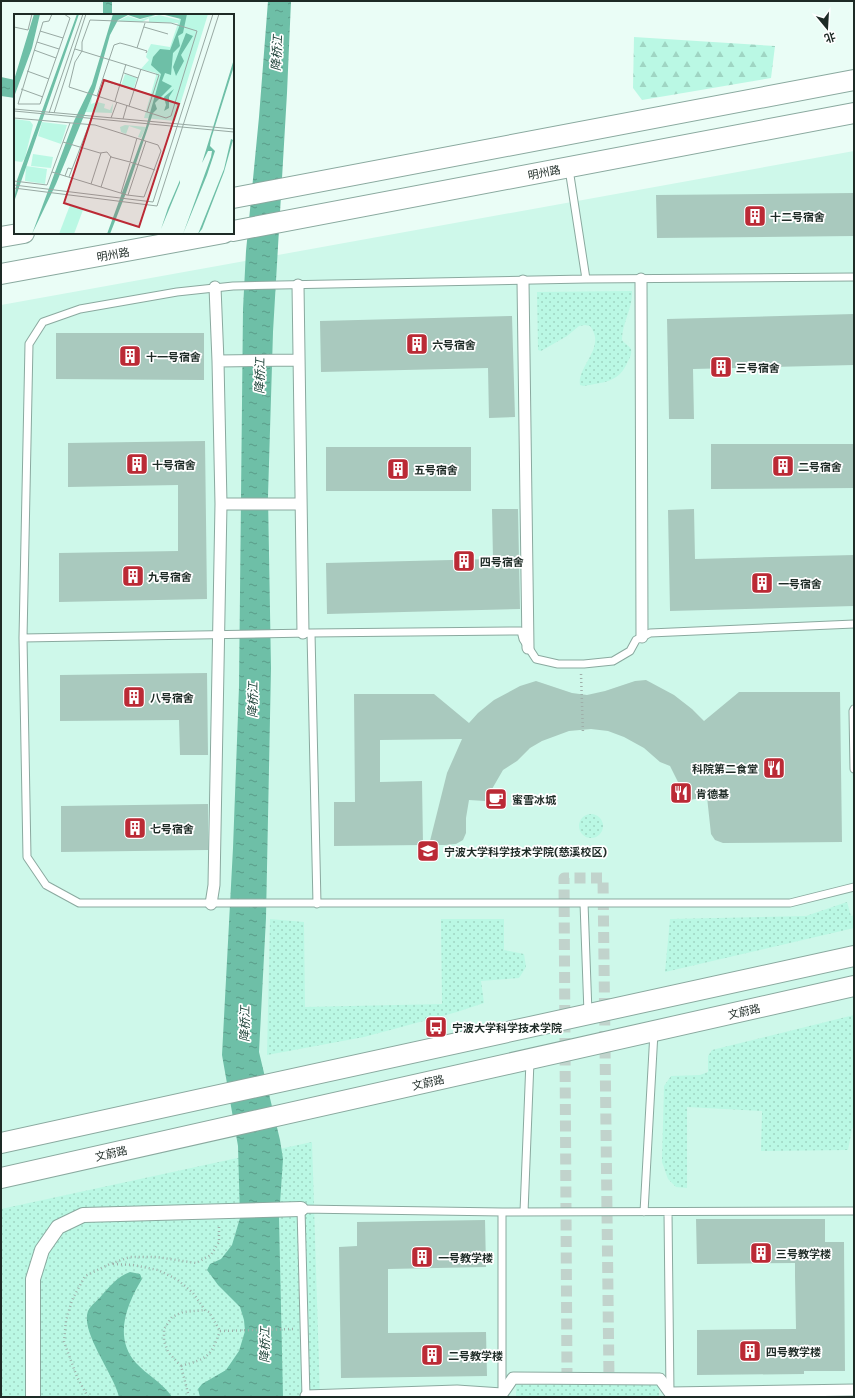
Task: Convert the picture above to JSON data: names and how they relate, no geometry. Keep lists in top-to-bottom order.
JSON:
{
  "streets": {
    "main road": ["明州路", "文蔚路"]
  },
  "water": ["降桥江"],
  "places": {
    "building": [
      "十二号宿舍",
      "六号宿舍",
      "十一号宿舍",
      "三号宿舍",
      "十号宿舍",
      "二号宿舍",
      "五号宿舍",
      "四号宿舍",
      "九号宿舍",
      "一号宿舍",
      "八号宿舍",
      "七号宿舍",
      "三号教学楼",
      "一号教学楼",
      "四号教学楼",
      "二号教学楼"
    ],
    "restaurant": ["科院第二食堂", "肯德基"],
    "cafe": ["蜜雪冰城"],
    "school or university": ["宁波大学科学技术学院(慈溪校区)"],
    "bus stop": ["宁波大学科学技术学院"]
  },
  "north": "bottom"
}
